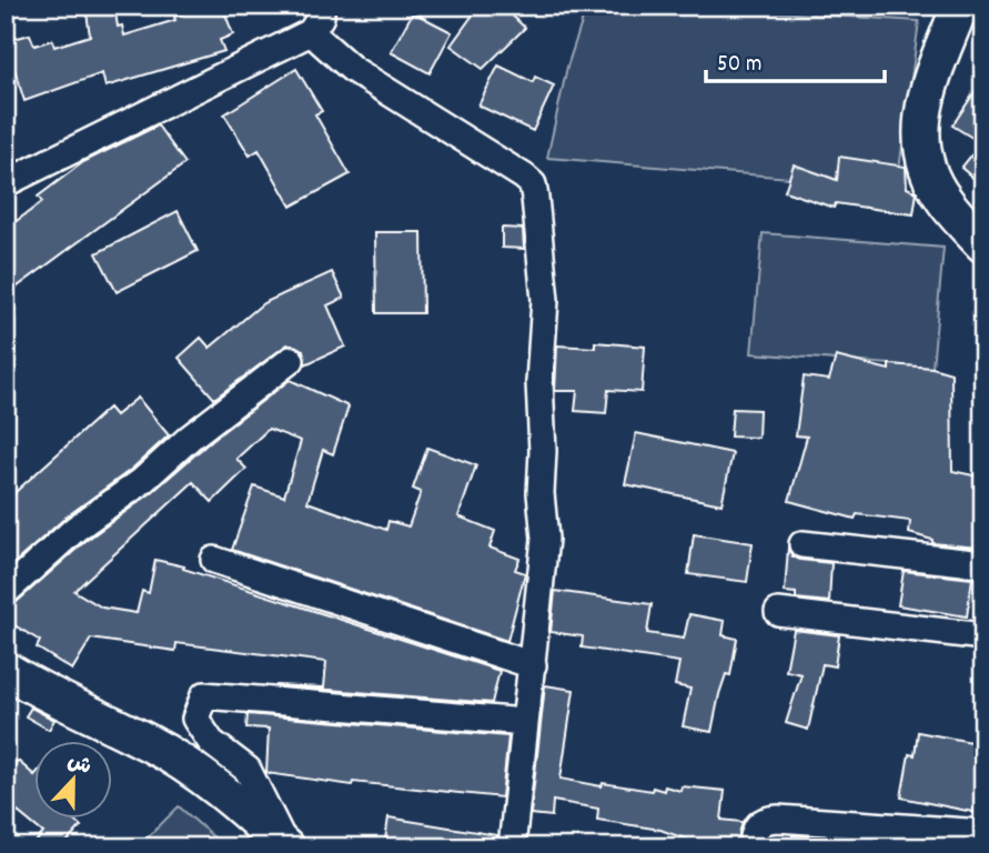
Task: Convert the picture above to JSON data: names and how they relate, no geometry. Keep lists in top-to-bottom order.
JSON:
{
  "scale_bar": "50 m",
  "north": "top"
}
